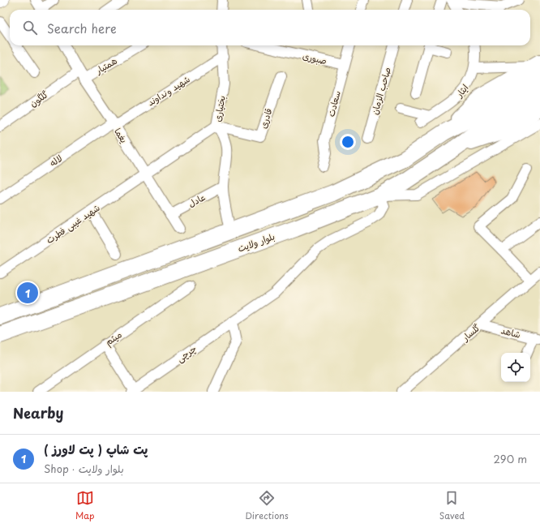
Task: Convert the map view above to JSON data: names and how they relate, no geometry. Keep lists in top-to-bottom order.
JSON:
{
  "streets": {
    "highway": ["بلوار ولایت"],
    "street": [
      "صبوری",
      "همتیار",
      "شهید ونداوند",
      "صاحب الزمان",
      "ایثار",
      "گلگون",
      "سعادت",
      "بختیاری",
      "قادری",
      "یغما",
      "لاله",
      "عادل",
      "شهید غیبی فطرت",
      "گلسار",
      "شاهد",
      "میثم",
      "چرچی"
    ]
  },
  "crossings": [
    ["صبوری", "سعادت"],
    ["همتیار", "گلگون"],
    ["همتیار", "یغما"],
    ["شهید ونداوند", "بختیاری"],
    ["شهید ونداوند", "یغما"],
    ["شهید ونداوند", "لاله"],
    ["گلگون", "یغما"],
    ["بختیاری", "قادری"],
    ["بختیاری", "عادل"],
    ["بختیاری", "شهید غیبی فطرت"],
    ["قادری", "شهید غیبی فطرت"],
    ["یغما", "لاله"],
    ["یغما", "عادل"],
    ["یغما", "شهید غیبی فطرت"],
    ["بلوار ولایت", "چرچی"],
    ["گلسار", "شاهد"]
  ],
  "page": {
    "search": "Search here",
    "pins": "1",
    "heading": "Nearby",
    "list": [
      {
        "mark": "1",
        "name": "پت شاپ ( پت لاورز )",
        "note": "Shop · بلوار ولایت",
        "value": "290 m"
      }
    ],
    "nav": ["Map", "Directions", "Saved"]
  }
}
